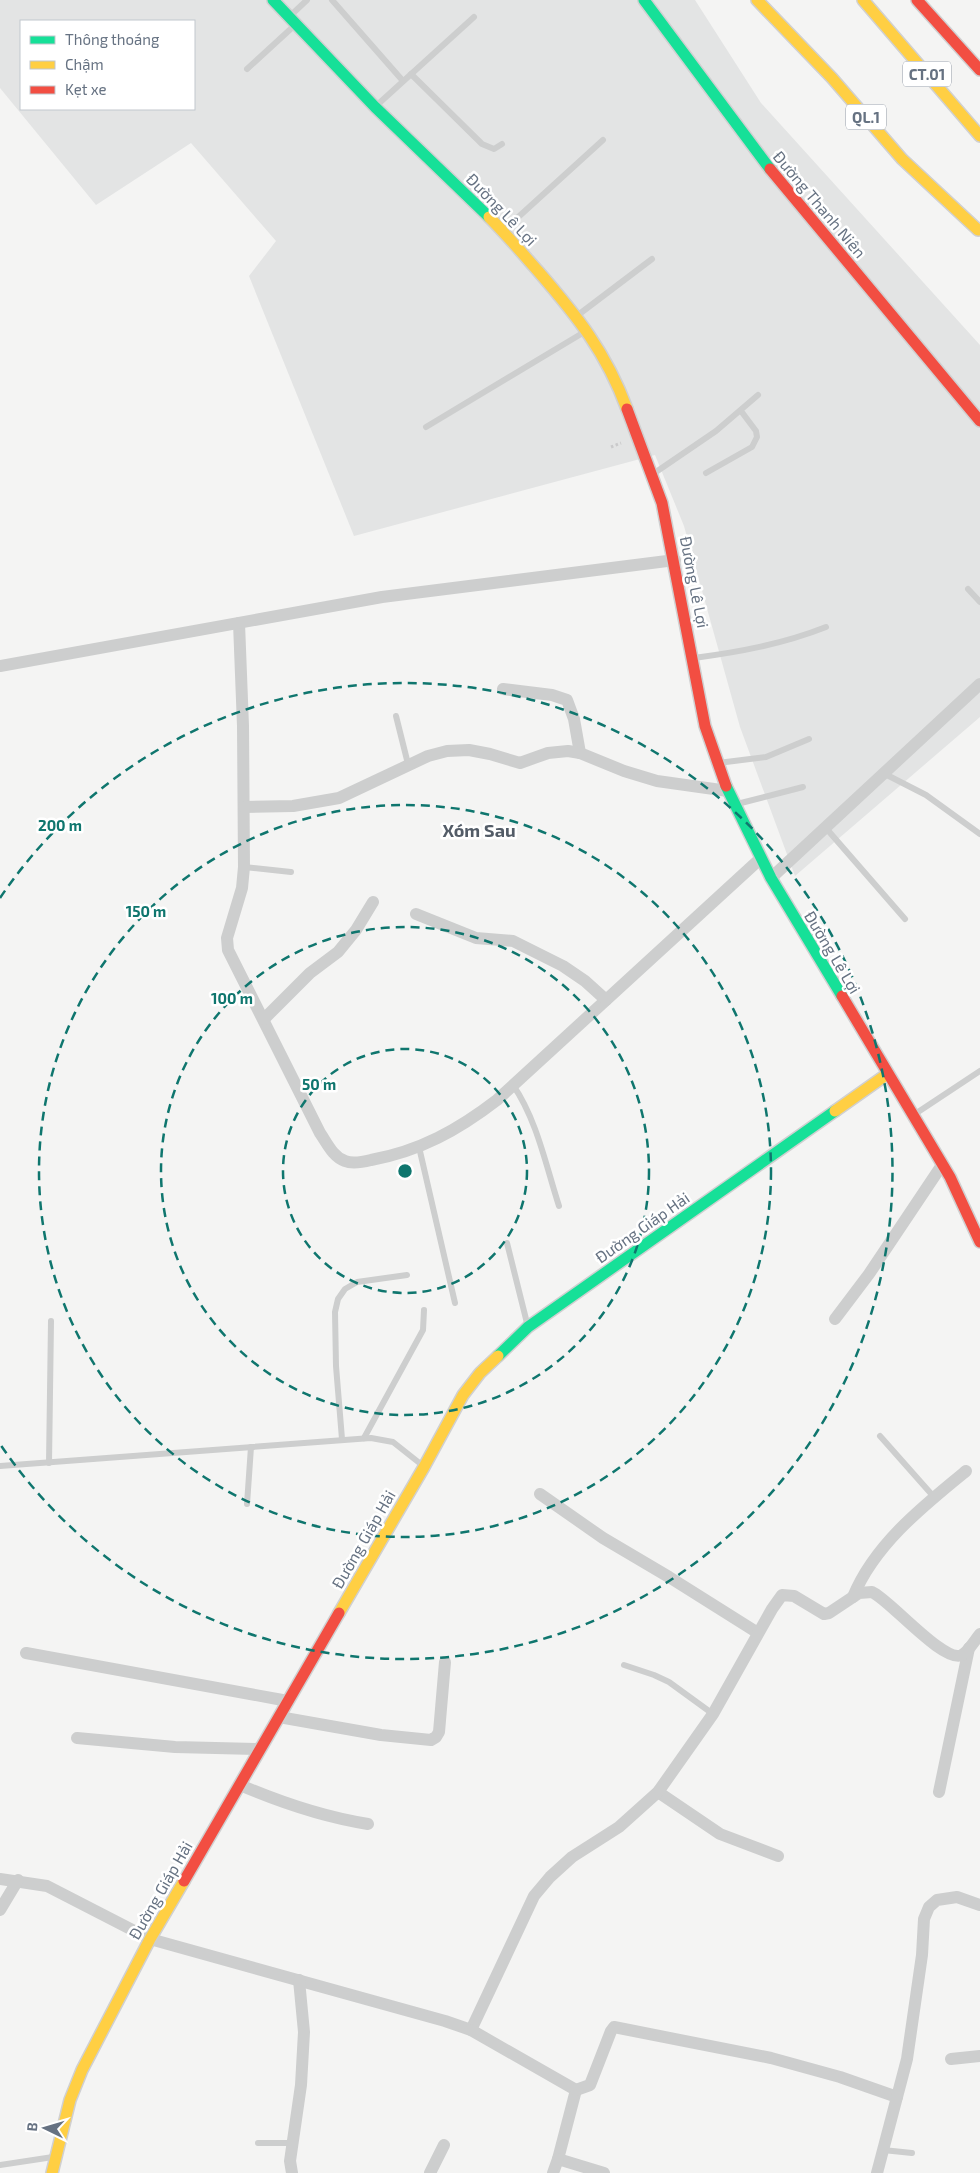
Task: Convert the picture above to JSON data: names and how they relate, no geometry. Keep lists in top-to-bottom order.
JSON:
{
  "streets": {
    "main road": [
      "CT.01",
      "QL.1",
      "Đường Thanh Niên",
      "Đường Lê Lợi",
      "Đường Giáp Hải"
    ]
  },
  "crossings": [
    ["Đường Lê Lợi", "Đường Giáp Hải"]
  ],
  "districts": ["Xóm Sau"],
  "legend": ["Thông thoáng", "Chậm", "Kẹt xe"],
  "north": "left",
  "rings": [
    "200 m",
    "150 m",
    "100 m",
    "50 m"
  ]
}
